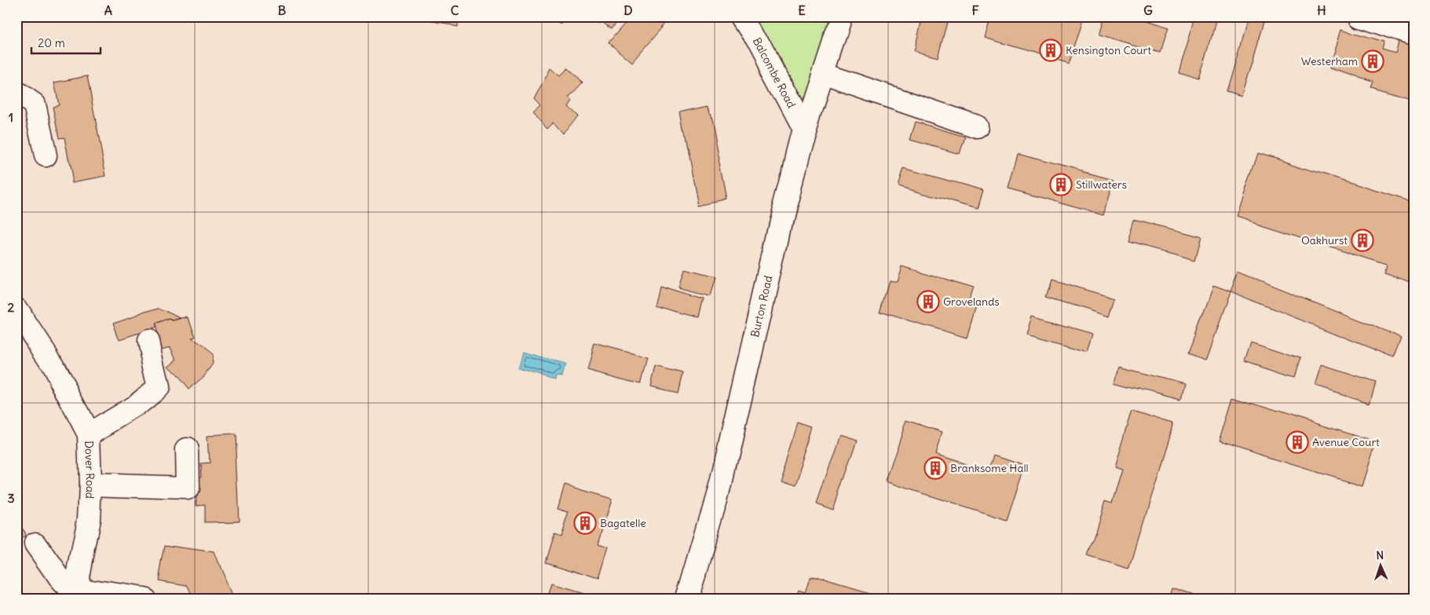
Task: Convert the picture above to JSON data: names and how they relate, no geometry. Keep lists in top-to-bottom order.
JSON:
{
  "streets": {
    "street": ["Balcombe Road", "Burton Road", "Dover Road"]
  },
  "crossings": [
    ["Balcombe Road", "Burton Road"]
  ],
  "places": {
    "building": [
      "Kensington Court",
      "Westerham",
      "Stillwaters",
      "Oakhurst",
      "Grovelands",
      "Avenue Court",
      "Branksome Hall",
      "Bagatelle"
    ]
  },
  "scale_bar": "20 m",
  "north": "top",
  "grid": {
    "columns": [
      "A",
      "B",
      "C",
      "D",
      "E",
      "F",
      "G",
      "H"
    ],
    "rows": ["1", "2", "3"]
  }
}
